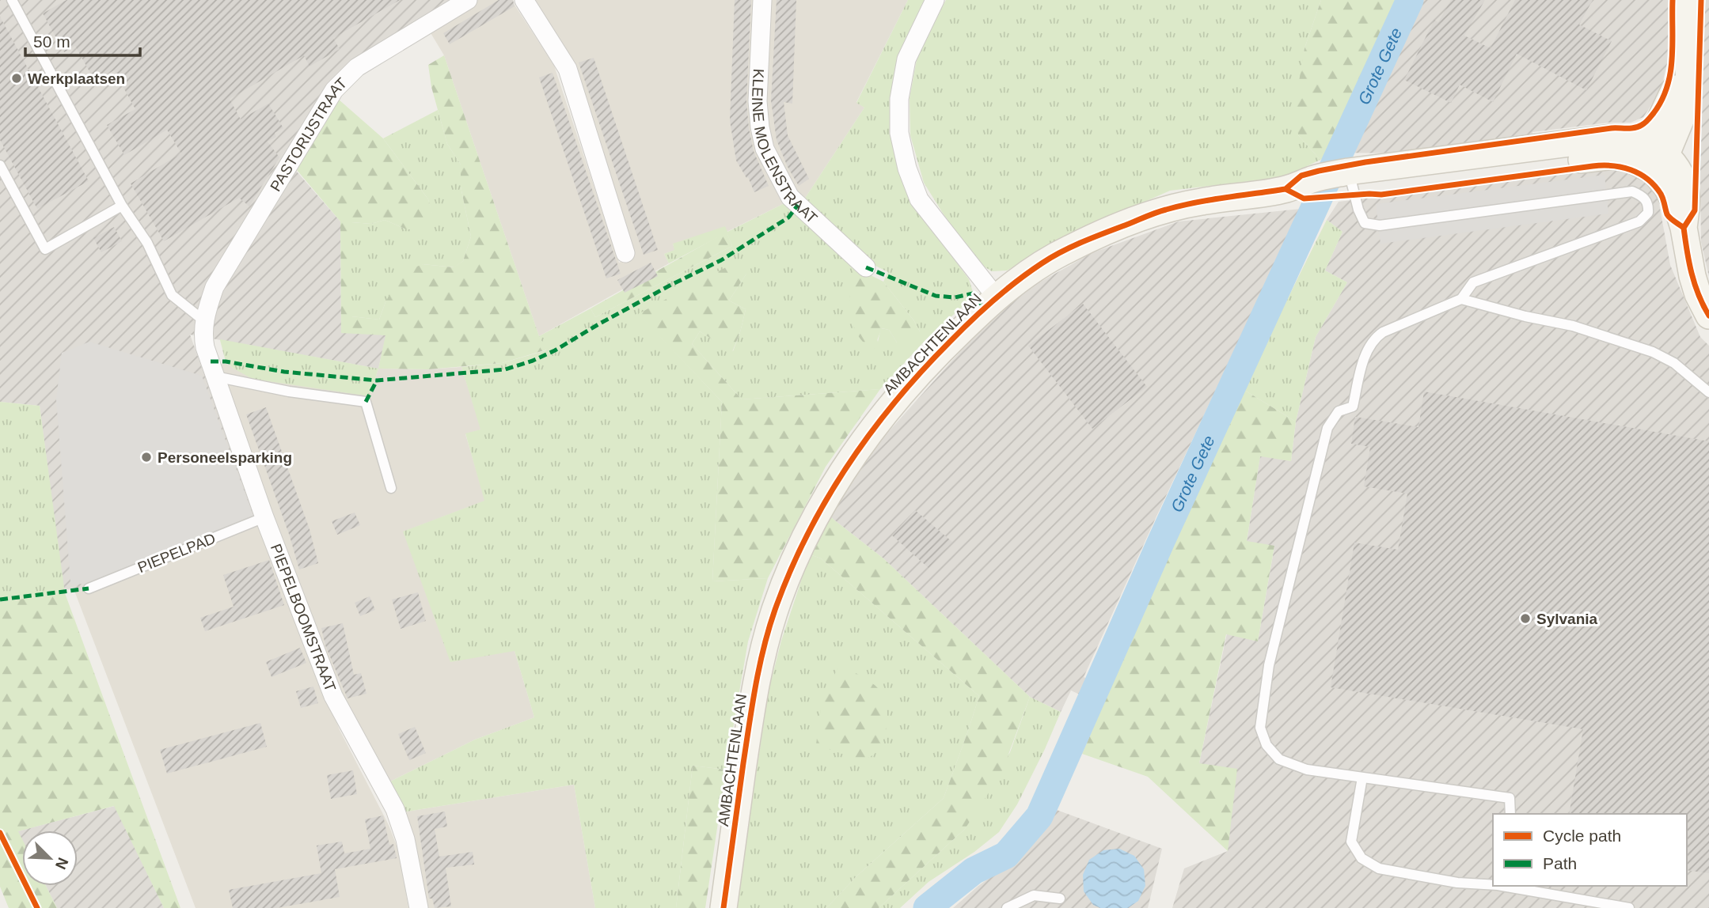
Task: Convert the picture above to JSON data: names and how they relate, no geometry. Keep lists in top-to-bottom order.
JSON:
{
  "streets": {
    "street": [
      "PASTORIJSTRAAT",
      "KLEINE MOLENSTRAAT",
      "AMBACHTENLAAN",
      "PIEPELBOOMSTRAAT"
    ],
    "lane": ["PIEPELPAD"]
  },
  "crossings": [
    ["PASTORIJSTRAAT", "PIEPELBOOMSTRAAT"],
    ["PIEPELPAD", "PIEPELBOOMSTRAAT"]
  ],
  "water": ["Grote Gete"],
  "places": ["Werkplaatsen", "Personeelsparking", "Sylvania"],
  "legend": ["Cycle path", "Path"],
  "scale_bar": "50 m",
  "north": "bottom right"
}
